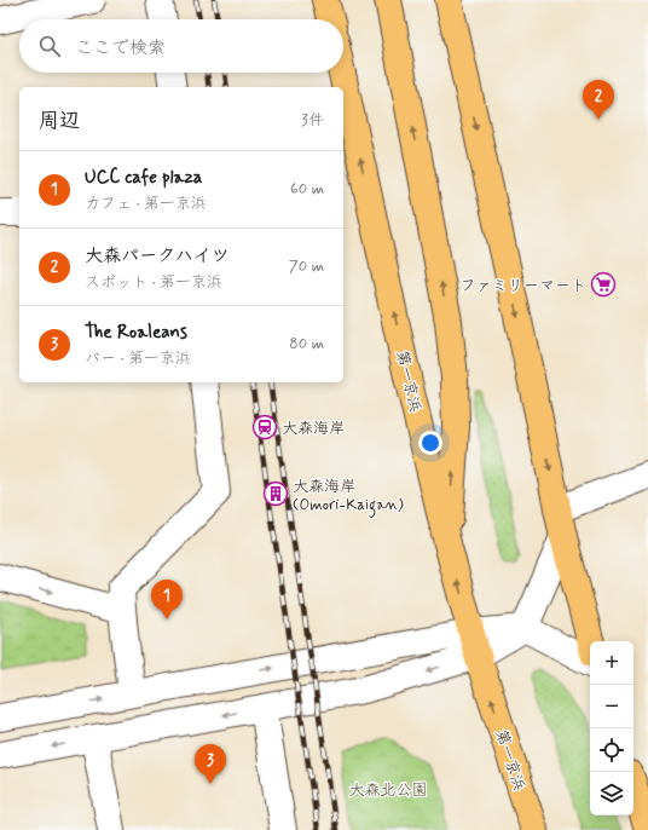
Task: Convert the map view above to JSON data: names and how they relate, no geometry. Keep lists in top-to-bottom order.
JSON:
{
  "streets": {
    "highway": ["第一京浜"]
  },
  "parks": ["大森北公園"],
  "places": {
    "supermarket": ["ファミリーマート"],
    "station": ["大森海岸"],
    "building": ["大森海岸 (Omori-Kaigan)"]
  },
  "page": {
    "search": "ここで検索",
    "pins": ["2", "1", "3"],
    "heading": ["周辺", "3件"],
    "list": [
      {
        "mark": "1",
        "name": "UCC cafe plaza",
        "note": "カフェ · 第一京浜",
        "value": "60 m"
      },
      {
        "mark": "2",
        "name": "大森パークハイツ",
        "note": "スポット · 第一京浜",
        "value": "70 m"
      },
      {
        "mark": "3",
        "name": "The Roaleans",
        "note": "バー · 第一京浜",
        "value": "80 m"
      }
    ],
    "map_buttons": ["+", "−"]
  }
}
